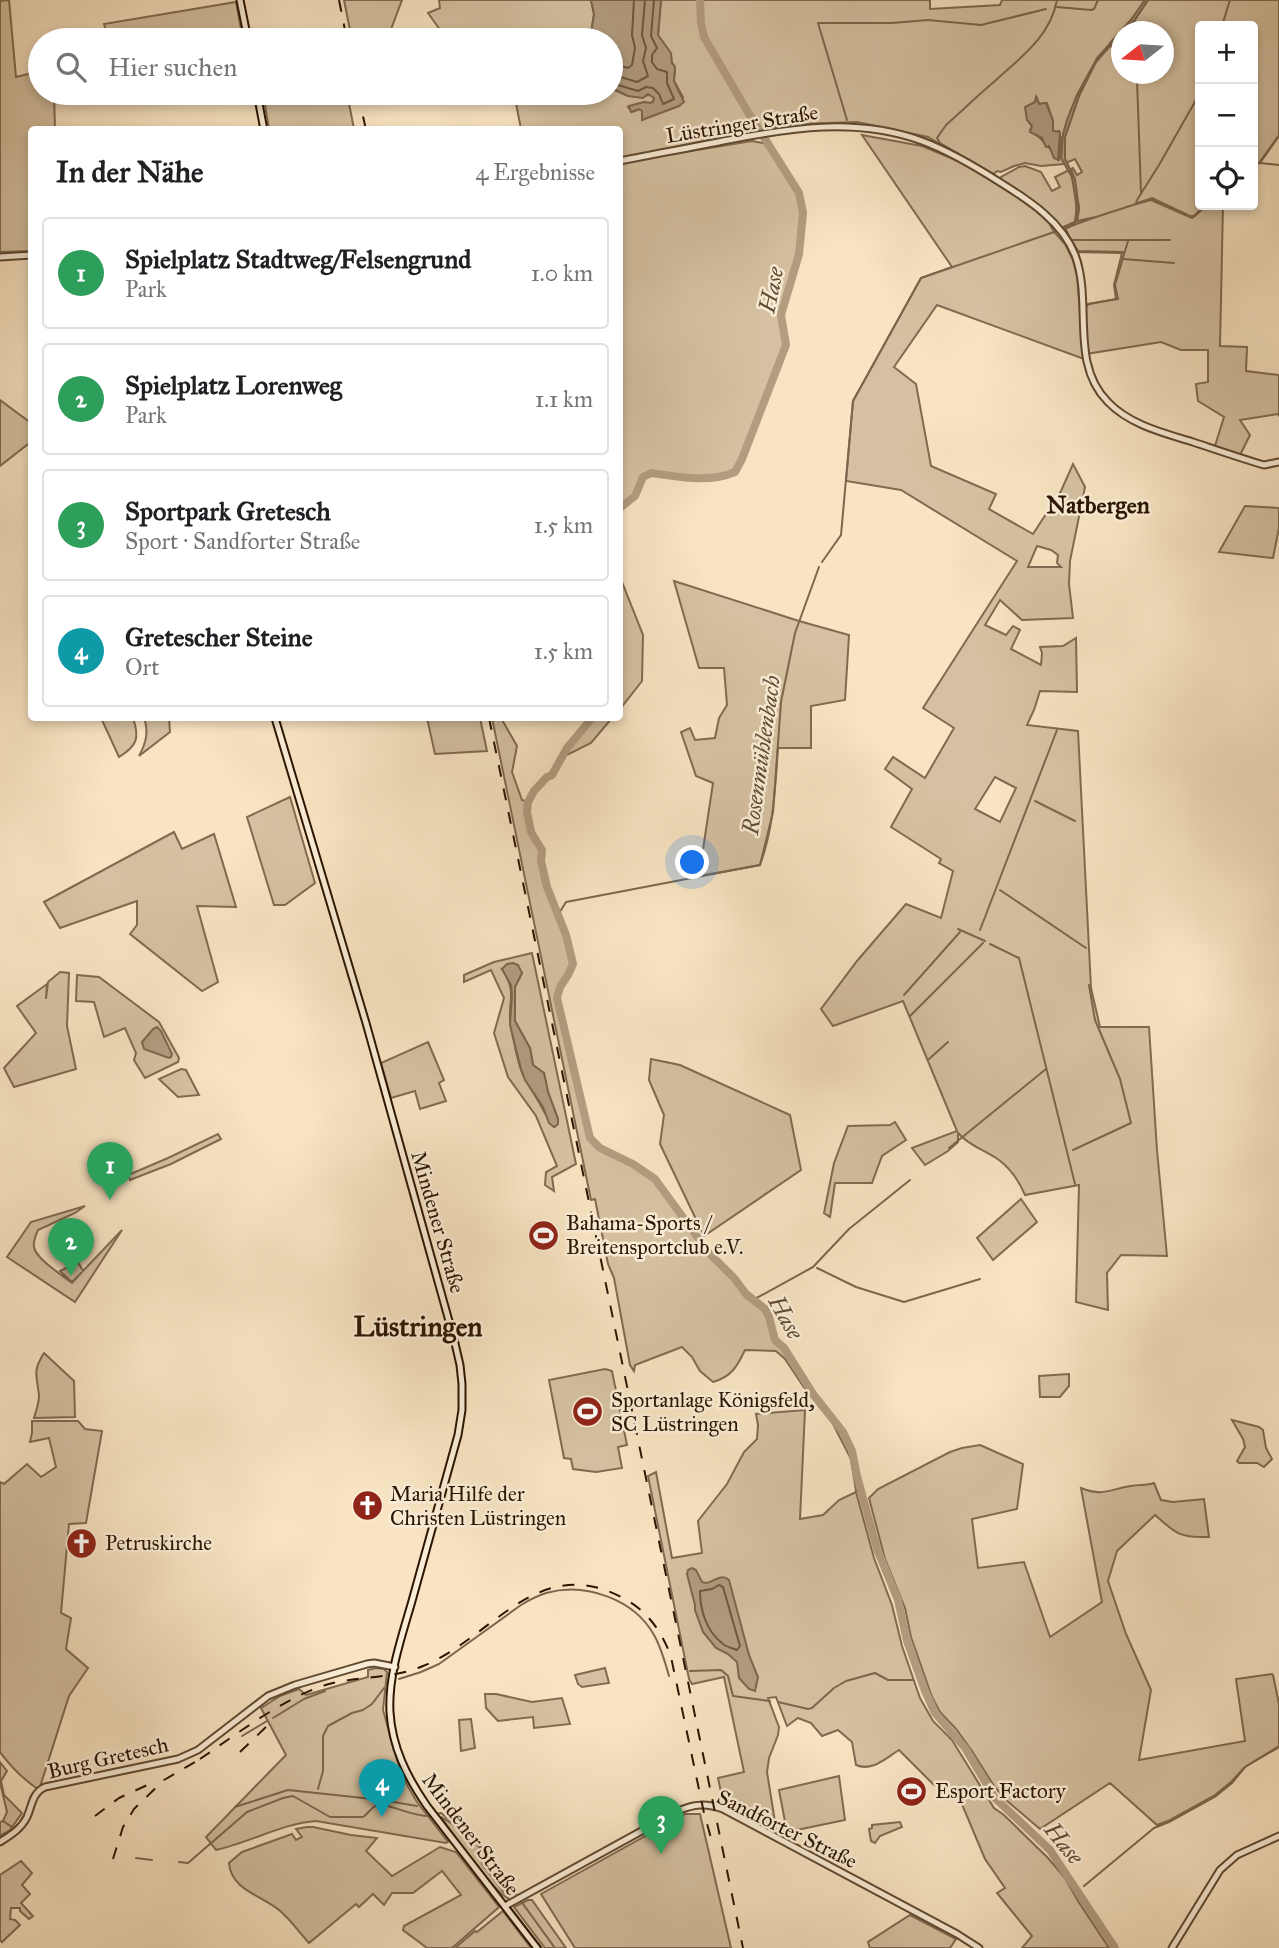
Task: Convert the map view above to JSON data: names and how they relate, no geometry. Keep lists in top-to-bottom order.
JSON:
{
  "streets": {
    "street": [
      "Lüstringer Straße",
      "Mindener Straße",
      "Burg Gretesch",
      "Sandforter Straße"
    ]
  },
  "crossings": [
    ["Mindener Straße", "Burg Gretesch"],
    ["Mindener Straße", "Sandforter Straße"]
  ],
  "districts": ["Natbergen", "Lüstringen"],
  "water": ["Hase", "Rosenmühlenbach"],
  "places": {
    "sports": ["Bahama-Sports / Breitensportclub e.V.", "Sportanlage Königsfeld, SC Lüstringen", "Esport Factory"],
    "church": ["Maria Hilfe der Christen Lüstringen", "Petruskirche"]
  },
  "north": "left",
  "page": {
    "map_buttons": ["+", "−"],
    "search": "Hier suchen",
    "heading": ["In der Nähe", "4 Ergebnisse"],
    "list": [
      {
        "mark": "1",
        "name": "Spielplatz Stadtweg/Felsengrund",
        "note": "Park",
        "value": "1.0 km"
      },
      {
        "mark": "2",
        "name": "Spielplatz Lorenweg",
        "note": "Park",
        "value": "1.1 km"
      },
      {
        "mark": "3",
        "name": "Sportpark Gretesch",
        "note": "Sport · Sandforter Straße",
        "value": "1.5 km"
      },
      {
        "mark": "4",
        "name": "Gretescher Steine",
        "note": "Ort",
        "value": "1.5 km"
      }
    ],
    "pins": [
      "1",
      "2",
      "4",
      "3"
    ]
  }
}
